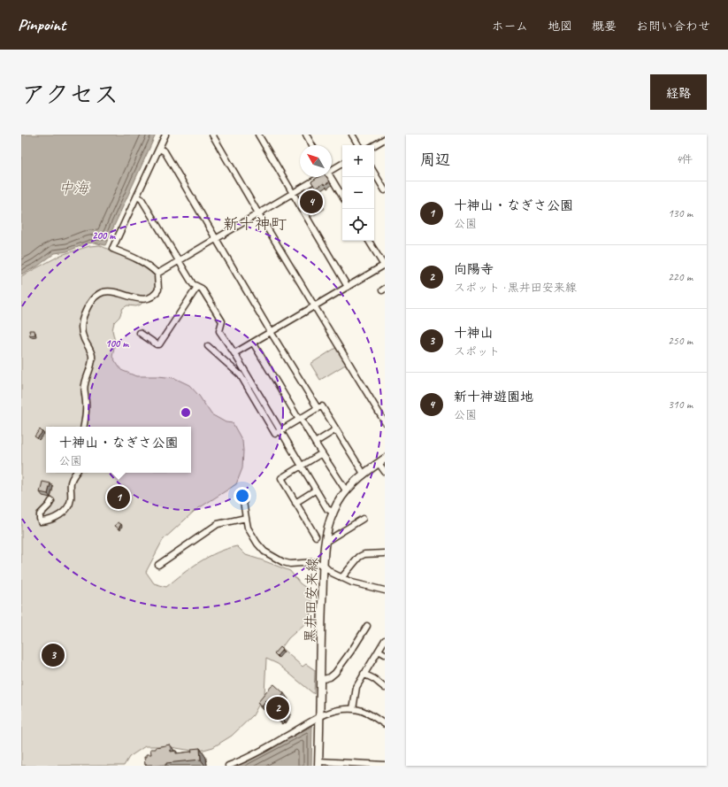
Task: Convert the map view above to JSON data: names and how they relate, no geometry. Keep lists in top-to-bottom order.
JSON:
{
  "streets": {
    "main road": ["黒井田安来線"]
  },
  "districts": ["新十神町"],
  "water": ["中海"],
  "north": "top left",
  "page": {
    "header": "Pinpoint",
    "nav": [
      "ホーム",
      "地図",
      "概要",
      "お問い合わせ"
    ],
    "title": "アクセス",
    "buttons": "経路",
    "heading": ["周辺", "4件"],
    "map_buttons": ["+", "−"],
    "list": [
      {
        "mark": "1",
        "name": "十神山・なぎさ公園",
        "note": "公園",
        "value": "130 m"
      },
      {
        "mark": "2",
        "name": "向陽寺",
        "note": "スポット · 黒井田安来線",
        "value": "220 m"
      },
      {
        "mark": "3",
        "name": "十神山",
        "note": "スポット",
        "value": "250 m"
      },
      {
        "mark": "4",
        "name": "新十神遊園地",
        "note": "公園",
        "value": "310 m"
      }
    ],
    "pins": [
      "4",
      "1",
      "3",
      "2"
    ],
    "popup": ["十神山・なぎさ公園", "公園"]
  },
  "rings": ["200 m", "100 m"]
}
